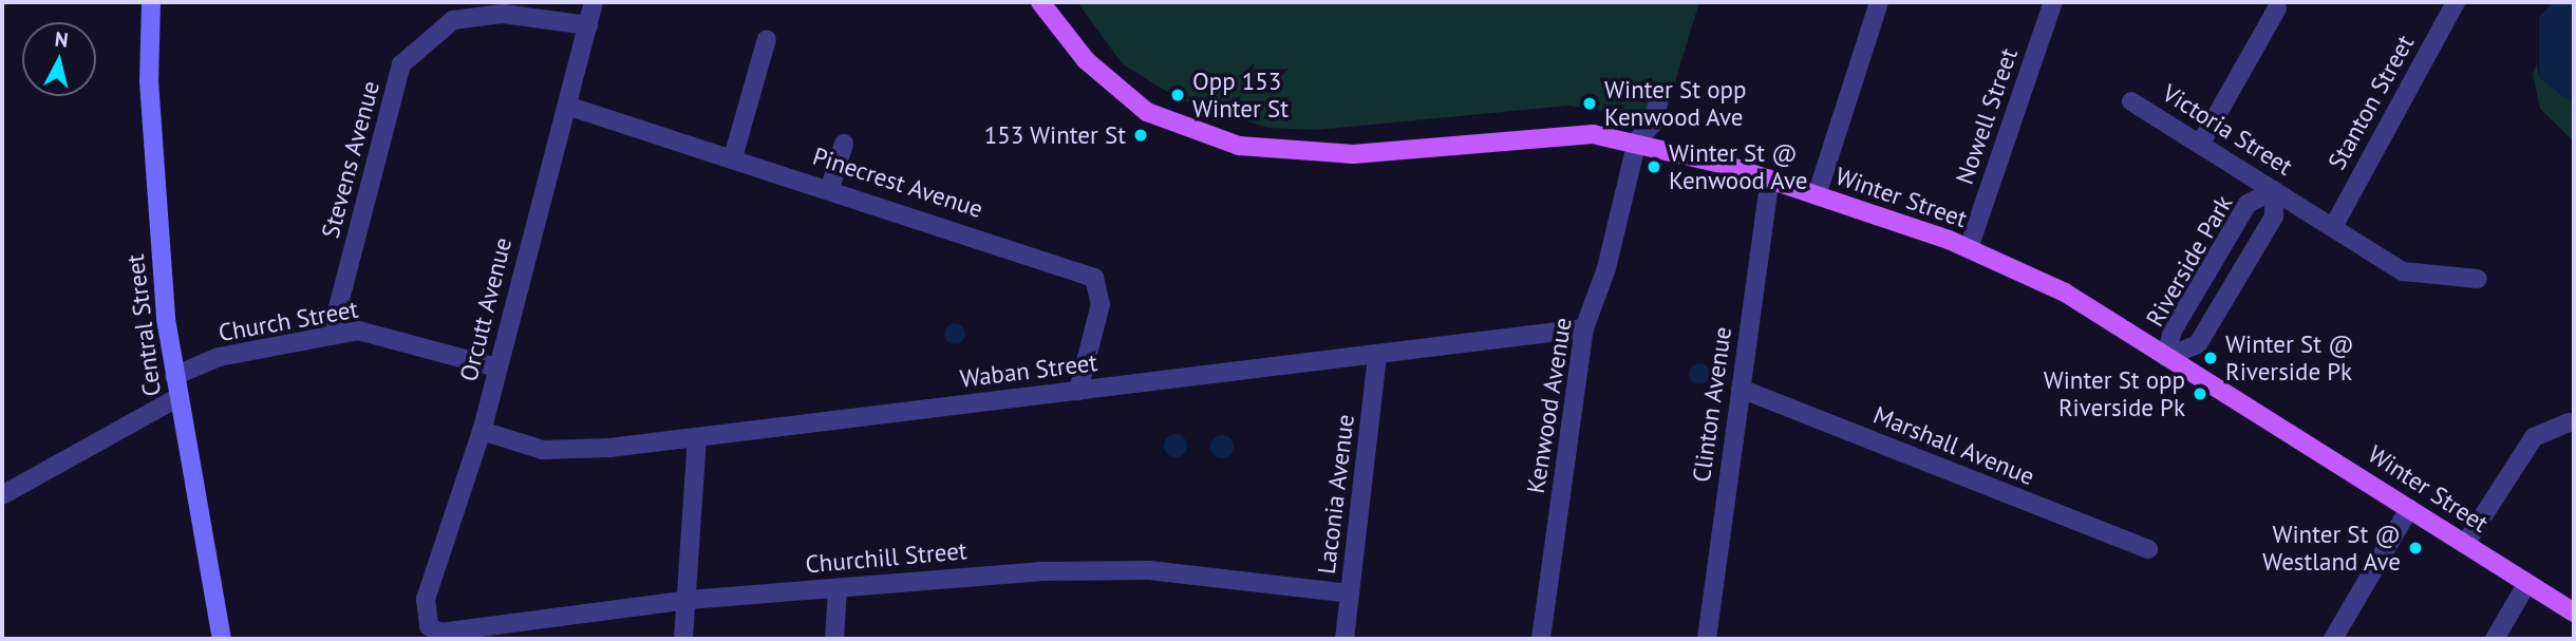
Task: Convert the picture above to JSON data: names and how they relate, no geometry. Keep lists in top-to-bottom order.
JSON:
{
  "streets": {
    "main road": ["Winter Street", "Central Street"],
    "street": [
      "Stanton Street",
      "Nowell Street",
      "Victoria Street",
      "Stevens Avenue",
      "Pinecrest Avenue",
      "Riverside Park",
      "Orcutt Avenue",
      "Church Street",
      "Waban Street",
      "Clinton Avenue",
      "Kenwood Avenue",
      "Marshall Avenue",
      "Laconia Avenue",
      "Churchill Street"
    ]
  },
  "crossings": [
    ["Stanton Street", "Victoria Street"],
    ["Nowell Street", "Winter Street"],
    ["Victoria Street", "Riverside Park"],
    ["Stevens Avenue", "Orcutt Avenue"],
    ["Stevens Avenue", "Church Street"],
    ["Pinecrest Avenue", "Orcutt Avenue"],
    ["Pinecrest Avenue", "Waban Street"],
    ["Winter Street", "Riverside Park"],
    ["Winter Street", "Clinton Avenue"],
    ["Winter Street", "Kenwood Avenue"],
    ["Orcutt Avenue", "Church Street"],
    ["Orcutt Avenue", "Waban Street"],
    ["Orcutt Avenue", "Churchill Street"],
    ["Church Street", "Central Street"],
    ["Waban Street", "Kenwood Avenue"],
    ["Waban Street", "Laconia Avenue"],
    ["Clinton Avenue", "Marshall Avenue"],
    ["Laconia Avenue", "Churchill Street"]
  ],
  "places": [
    "Opp 153 Winter St",
    "Winter St opp Kenwood Ave",
    "153 Winter St",
    "Winter St @ Kenwood Ave",
    "Winter St @ Riverside Pk",
    "Winter St opp Riverside Pk",
    "Winter St @ Westland Ave"
  ],
  "north": "top"
}
